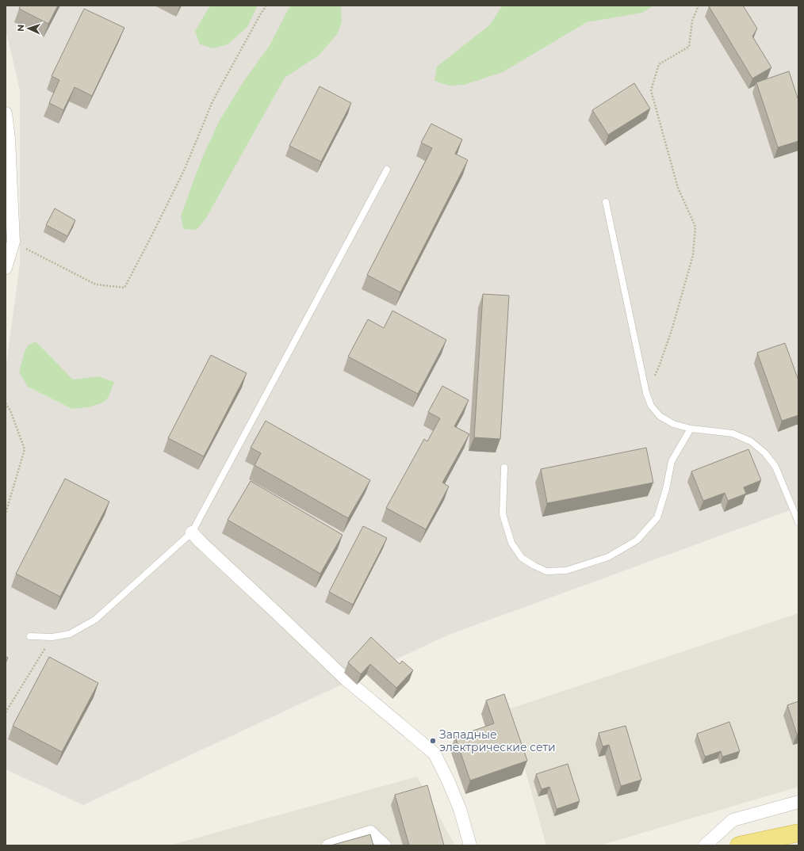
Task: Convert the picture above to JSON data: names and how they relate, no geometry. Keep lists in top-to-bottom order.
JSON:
{
  "places": ["Западные электрические сети"],
  "north": "left"
}
